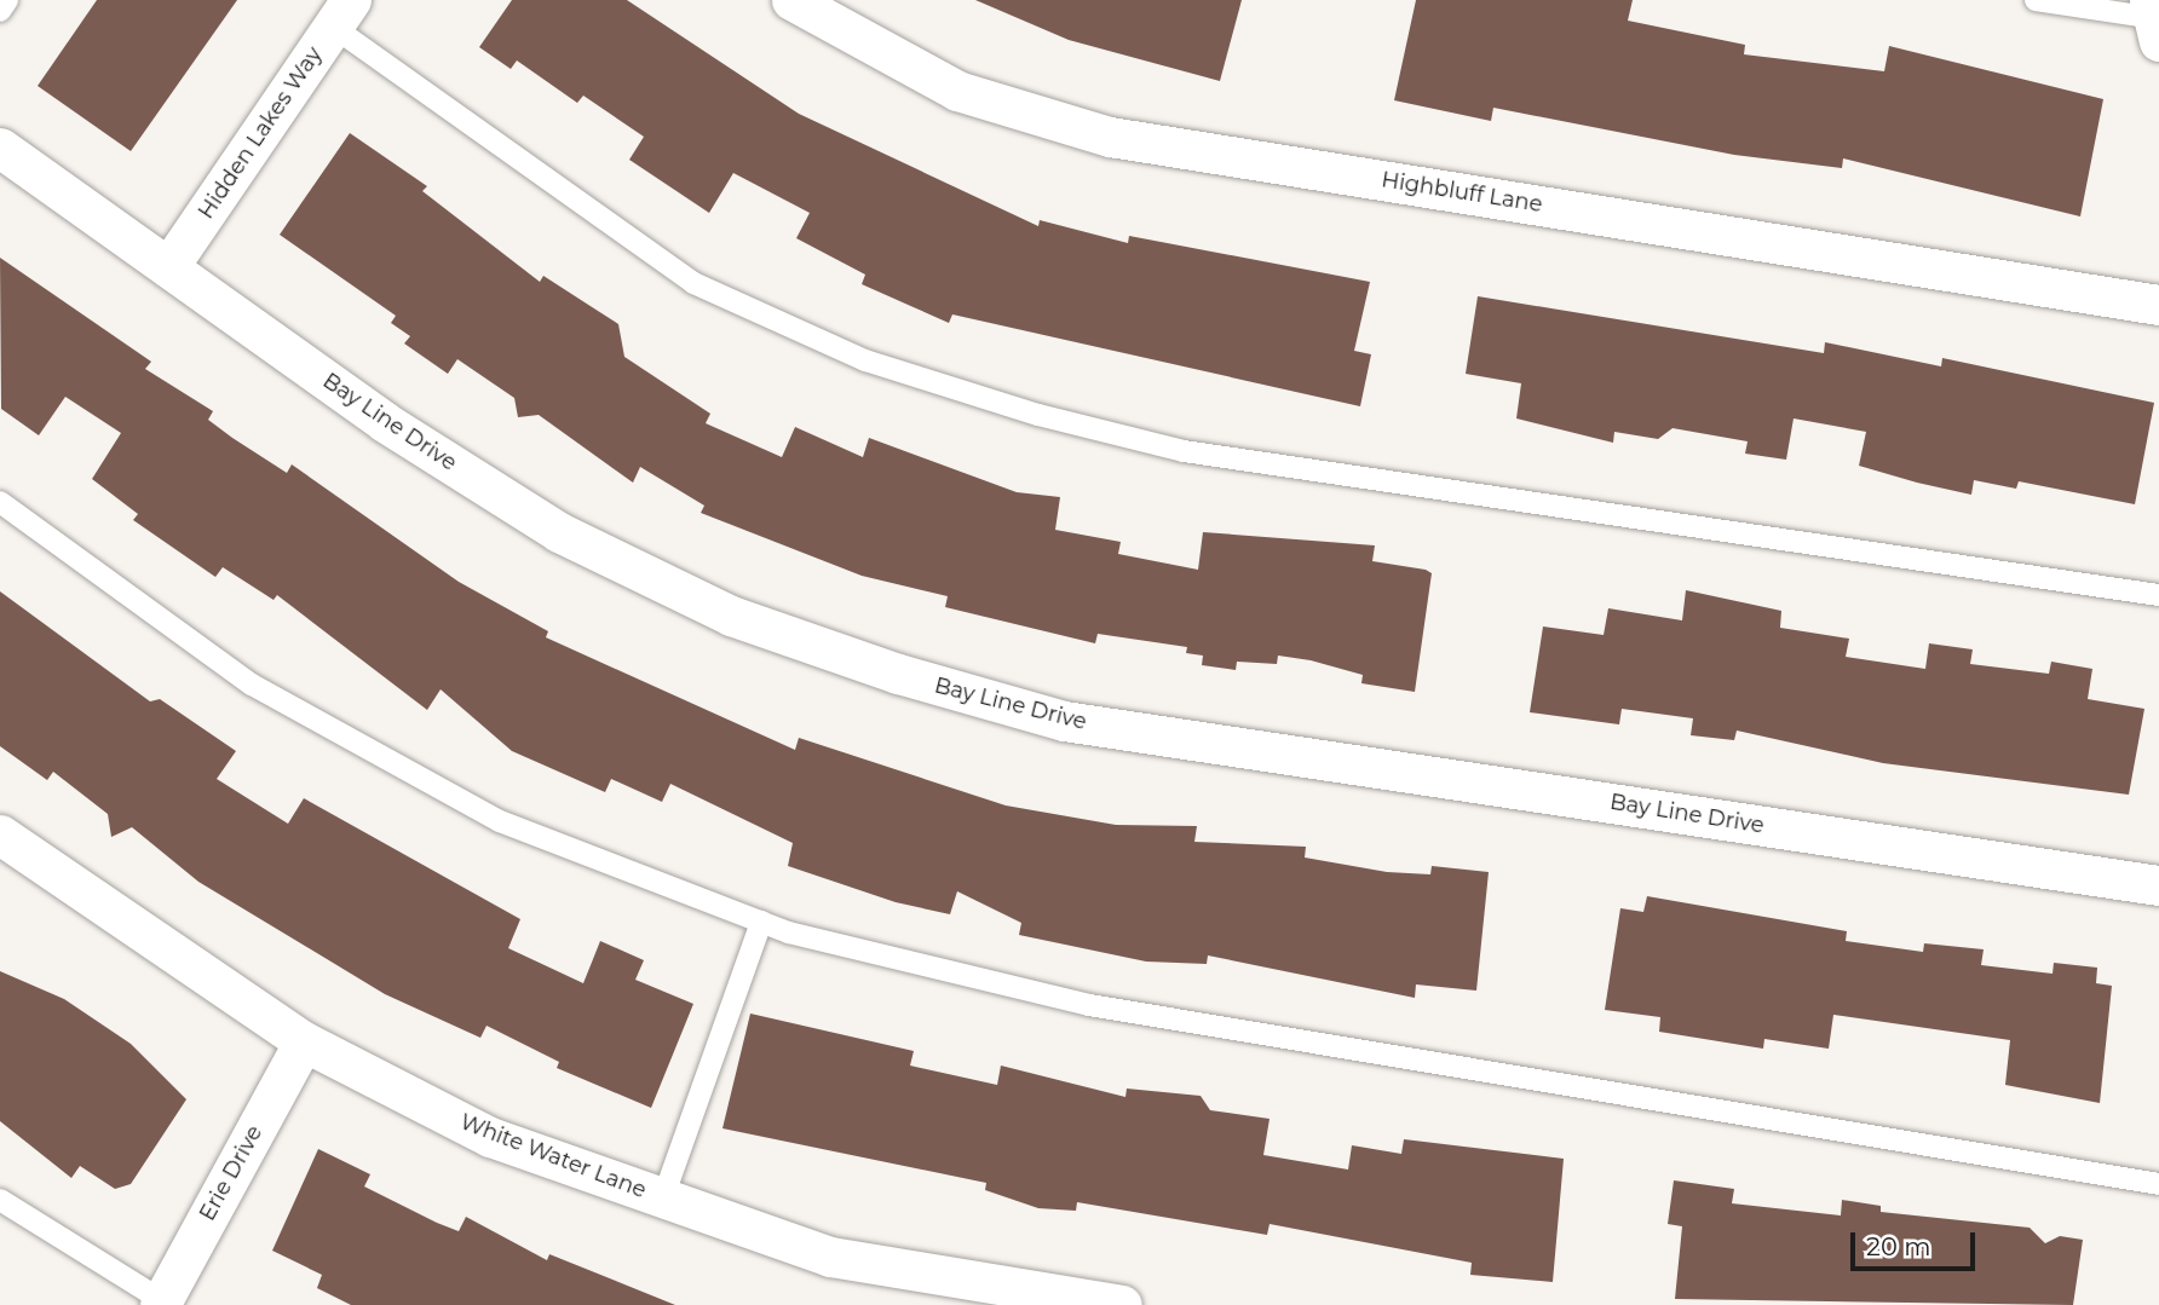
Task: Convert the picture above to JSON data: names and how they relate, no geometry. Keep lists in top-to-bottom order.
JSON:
{
  "streets": {
    "street": [
      "Hidden Lakes Way",
      "Highbluff Lane",
      "Bay Line Drive",
      "White Water Lane",
      "Erie Drive"
    ]
  },
  "crossings": [
    ["Hidden Lakes Way", "Bay Line Drive"],
    ["White Water Lane", "Erie Drive"]
  ],
  "scale_bar": "20 m"
}
